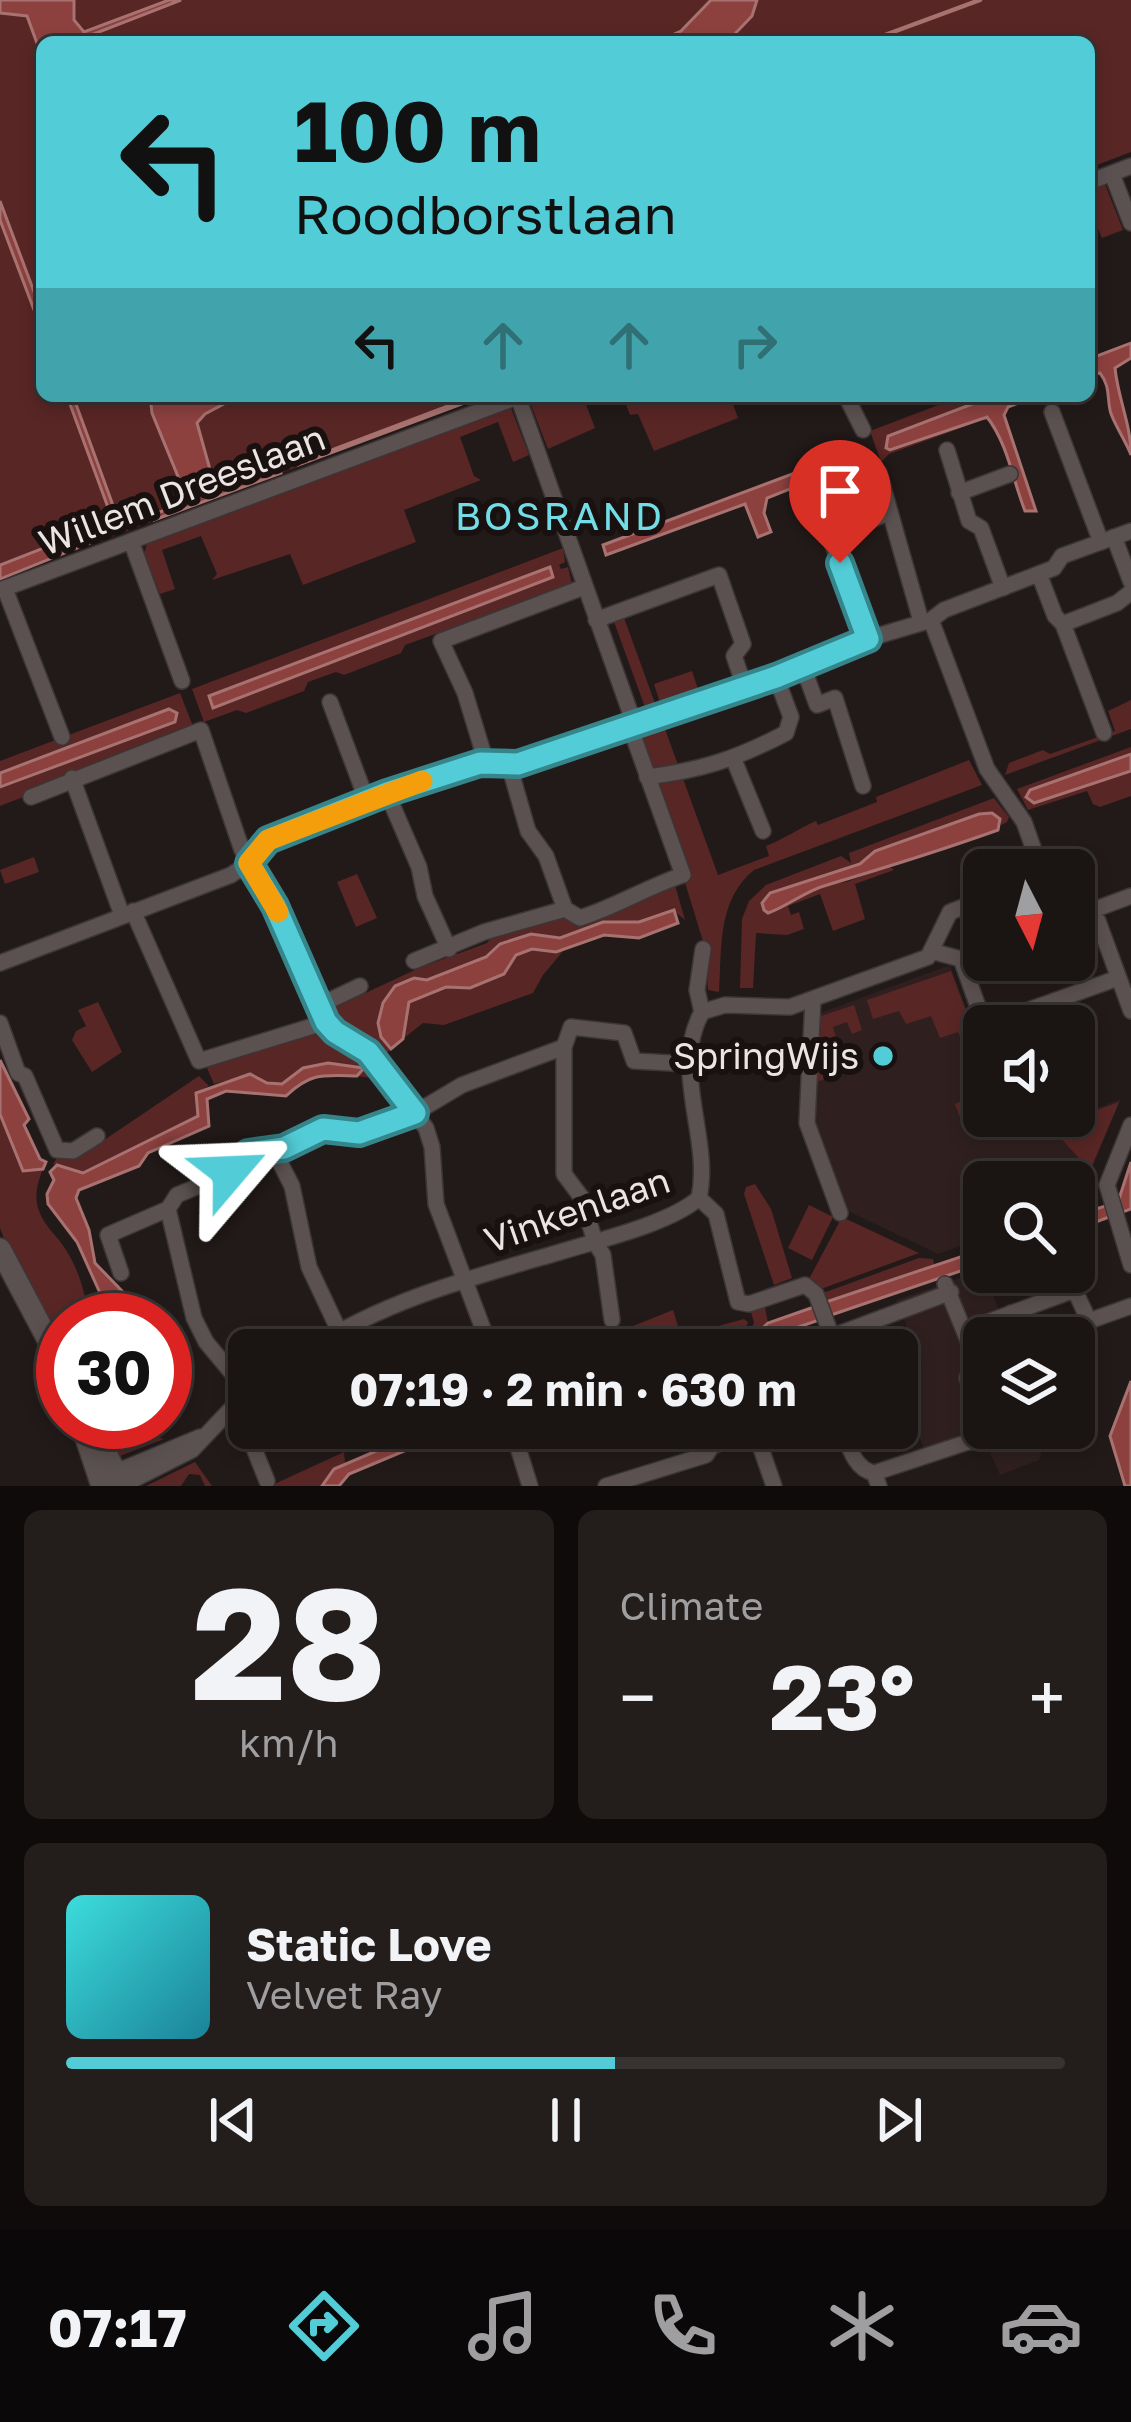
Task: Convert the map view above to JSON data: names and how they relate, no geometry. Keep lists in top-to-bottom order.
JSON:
{
  "streets": {
    "street": ["Willem Dreeslaan", "Vinkenlaan"]
  },
  "districts": ["BOSRAND"],
  "places": ["SpringWijs"],
  "north": "bottom",
  "page": {
    "turn": ["100 m", "Roodborstlaan"],
    "limit": "30",
    "trip": "07:19 · 2 min · 630 m",
    "tile": [
      ["28", "km/h"],
      "Climate"
    ],
    "heat": ["−", "23°", "+"],
    "song": ["Static Love", "Velvet Ray"],
    "tabs": "07:17"
  }
}
